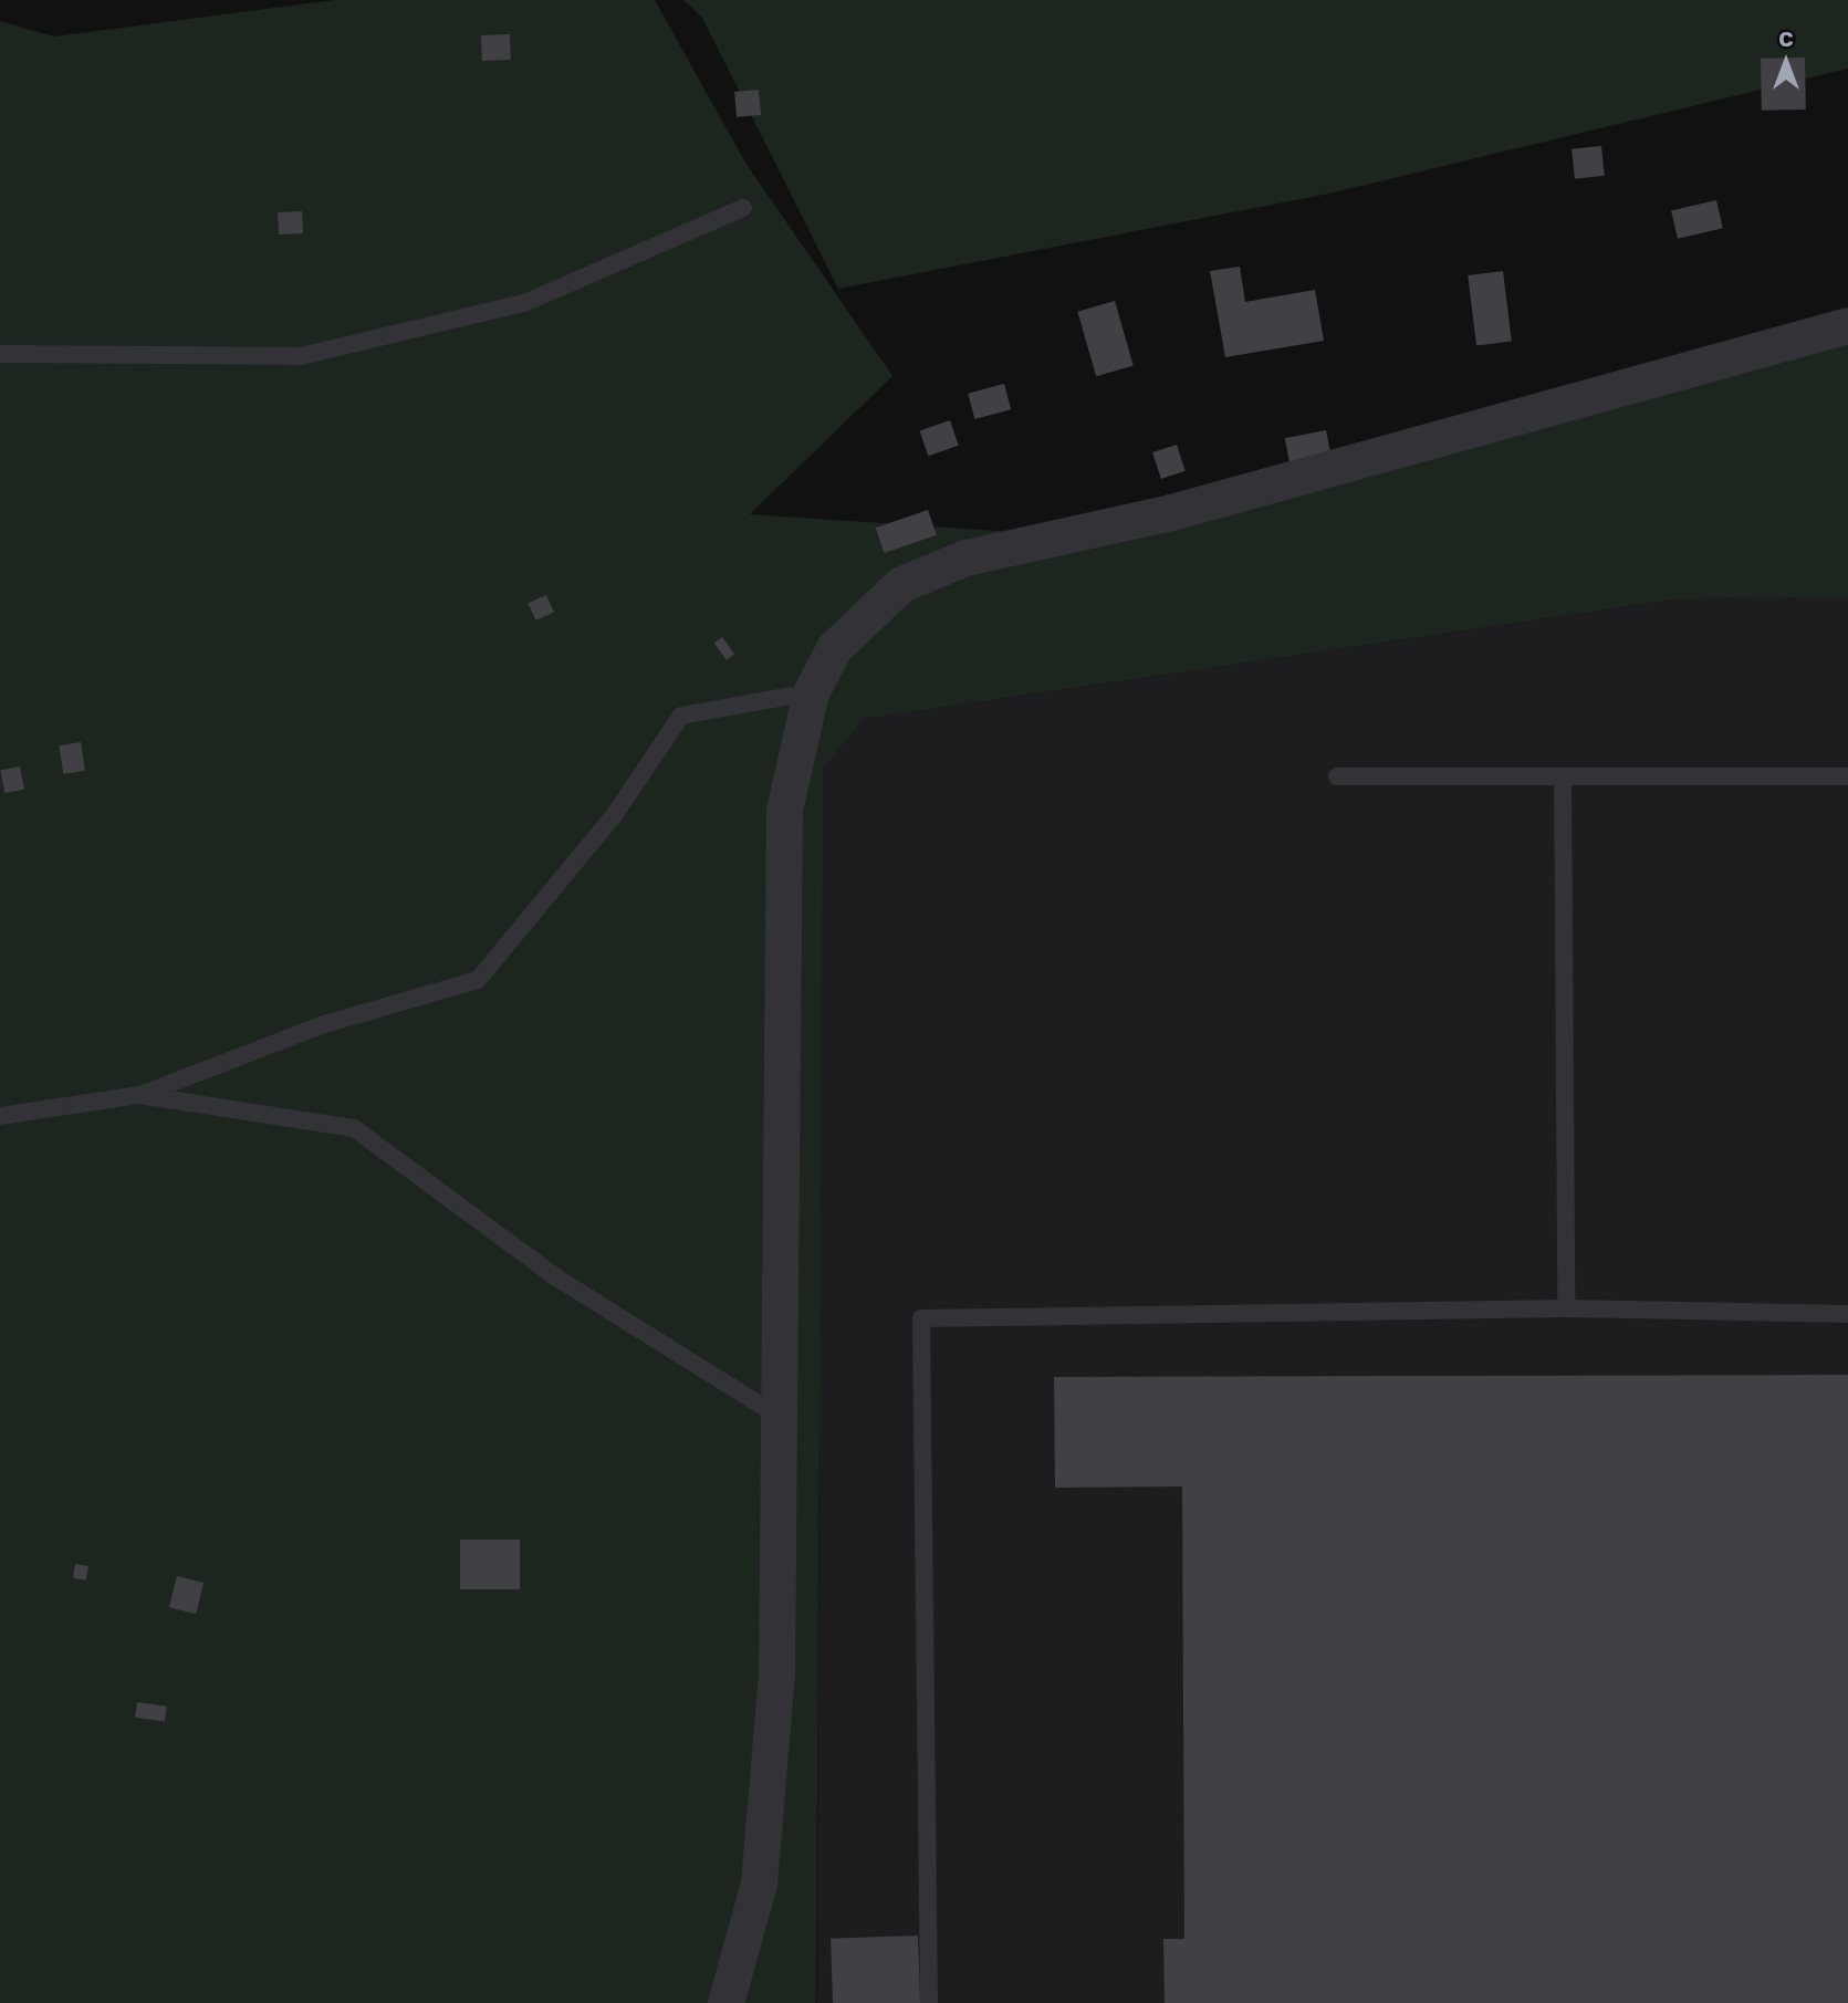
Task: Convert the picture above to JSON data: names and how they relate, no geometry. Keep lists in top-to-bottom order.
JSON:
{
  "north": "top"
}
